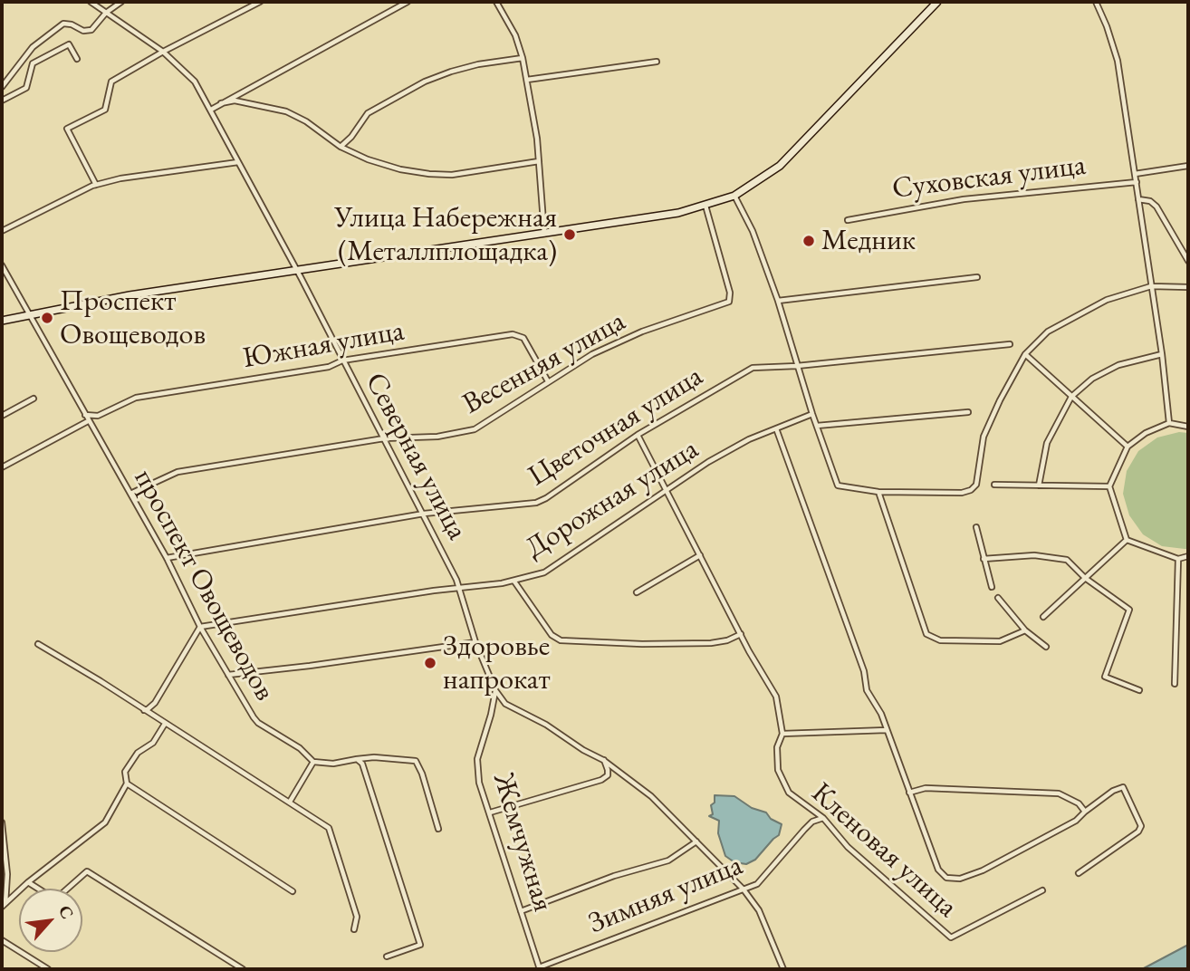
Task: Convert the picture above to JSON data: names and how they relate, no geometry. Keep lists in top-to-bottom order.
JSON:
{
  "streets": {
    "street": [
      "Суховская улица",
      "Южная улица",
      "Весенняя улица",
      "Цветочная улица",
      "Северная улица",
      "Дорожная улица",
      "проспект Овощеводов",
      "Жемчужная",
      "Кленовая улица",
      "Зимняя улица"
    ]
  },
  "crossings": [
    ["Южная улица", "Весенняя улица"],
    ["Южная улица", "Северная улица"],
    ["Южная улица", "проспект Овощеводов"],
    ["Весенняя улица", "Северная улица"],
    ["Весенняя улица", "проспект Овощеводов"],
    ["Цветочная улица", "Северная улица"],
    ["Цветочная улица", "проспект Овощеводов"],
    ["Цветочная улица", "Кленовая улица"],
    ["Северная улица", "Дорожная улица"],
    ["Северная улица", "Жемчужная"],
    ["Северная улица", "Зимняя улица"],
    ["Дорожная улица", "проспект Овощеводов"],
    ["Дорожная улица", "Кленовая улица"],
    ["Жемчужная", "Зимняя улица"],
    ["Кленовая улица", "Зимняя улица"]
  ],
  "places": [
    "Улица Набережная (Металлплощадка)",
    "Медник",
    "Проспект Овощеводов",
    "Здоровье напрокат"
  ],
  "north": "top right"
}
